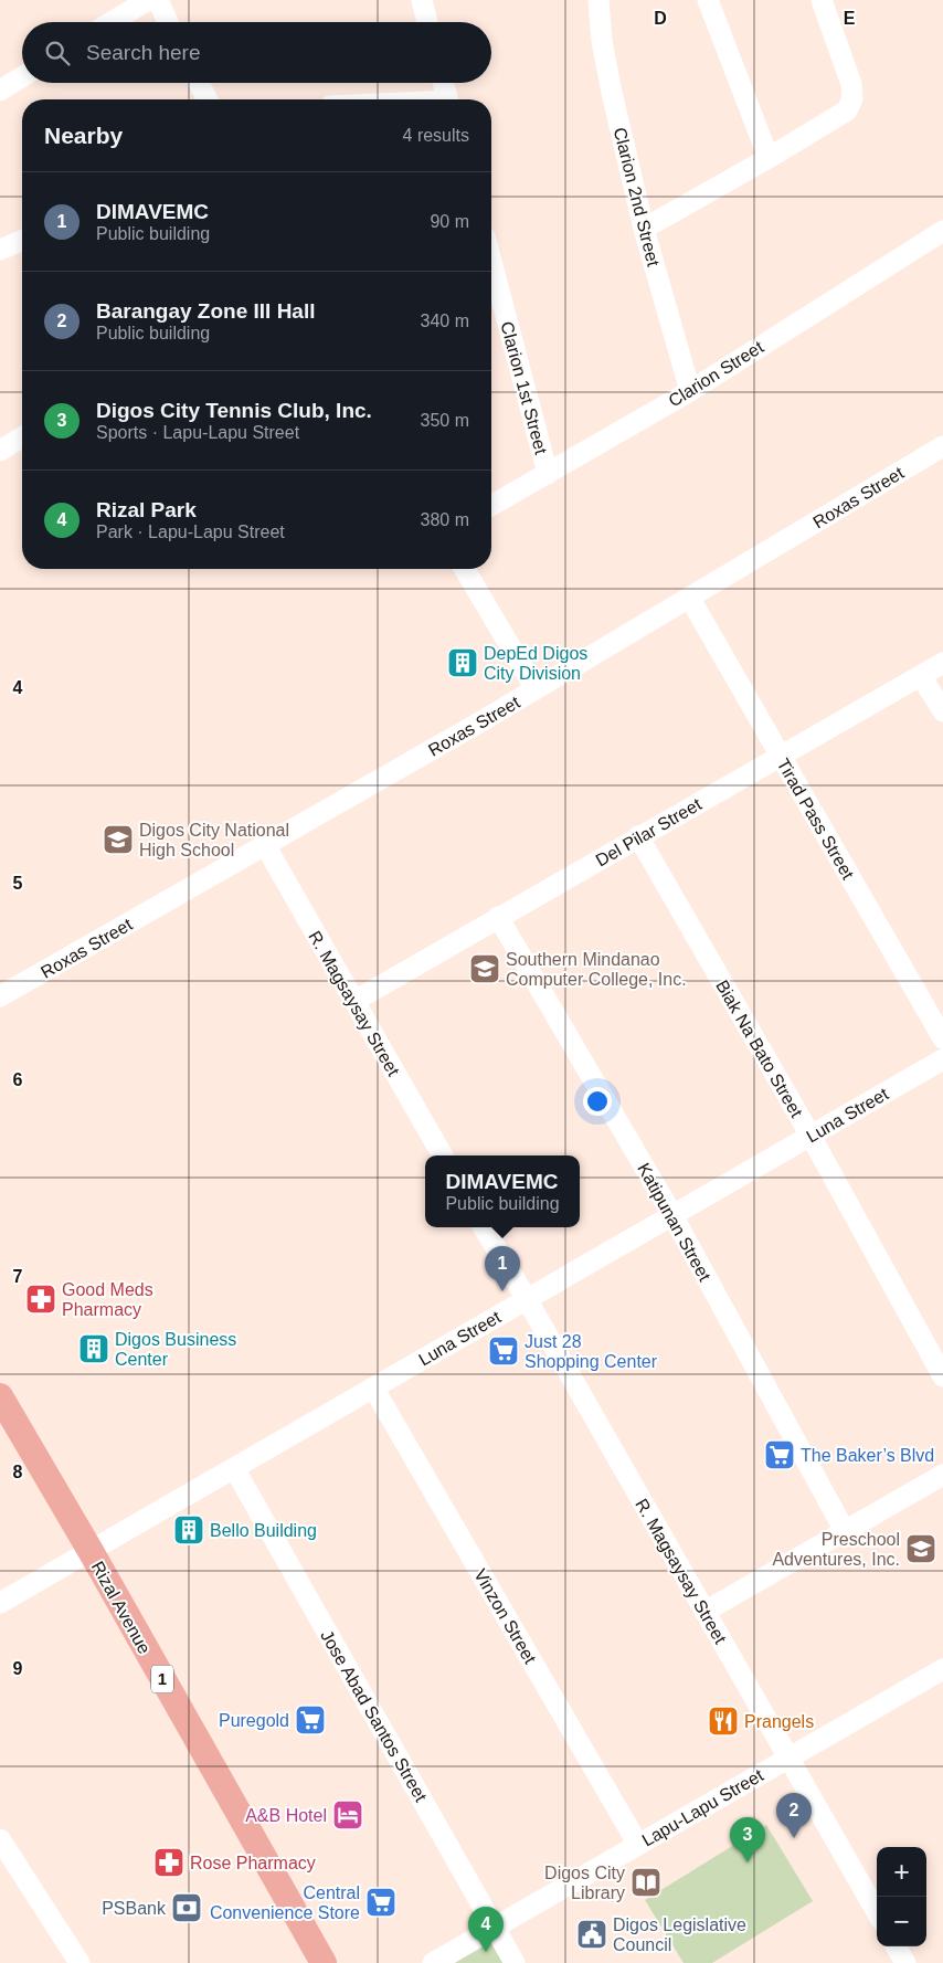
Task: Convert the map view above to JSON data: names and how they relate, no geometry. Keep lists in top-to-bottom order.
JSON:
{
  "streets": {
    "main road": ["Rizal Avenue", "1"],
    "street": [
      "Clarion 2nd Street",
      "Clarion Street",
      "Clarion 1st Street",
      "Roxas Street",
      "Tirad Pass Street",
      "Del Pilar Street",
      "R. Magsaysay Street",
      "Biak Na Bato Street",
      "Luna Street",
      "Katipunan Street",
      "Vinzon Street",
      "Jose Abad Santos Street",
      "Lapu-Lapu Street"
    ]
  },
  "crossings": [
    ["Clarion 2nd Street", "Clarion Street"],
    ["Clarion Street", "Clarion 1st Street"],
    ["Roxas Street", "Tirad Pass Street"],
    ["Roxas Street", "R. Magsaysay Street"],
    ["Tirad Pass Street", "Del Pilar Street"],
    ["Del Pilar Street", "R. Magsaysay Street"],
    ["Del Pilar Street", "Biak Na Bato Street"],
    ["Del Pilar Street", "Katipunan Street"],
    ["R. Magsaysay Street", "Luna Street"],
    ["R. Magsaysay Street", "Lapu-Lapu Street"],
    ["Biak Na Bato Street", "Luna Street"],
    ["Luna Street", "Katipunan Street"],
    ["Luna Street", "Rizal Avenue"],
    ["Luna Street", "Vinzon Street"],
    ["Luna Street", "Jose Abad Santos Street"],
    ["Vinzon Street", "Lapu-Lapu Street"],
    ["Jose Abad Santos Street", "Lapu-Lapu Street"]
  ],
  "places": {
    "building": ["DepEd Digos City Division", "Digos Business Center", "Bello Building"],
    "school or university": ["Digos City National High School", "Southern Mindanao Computer College, Inc.", "Preschool Adventures, Inc."],
    "pharmacy": ["Good Meds Pharmacy", "Rose Pharmacy"],
    "supermarket": [
      "Just 28 Shopping Center",
      "The Baker’s Blvd",
      "Puregold",
      "Central Convenience Store"
    ],
    "restaurant": ["Prangels"],
    "hotel": ["A&B Hotel"],
    "library": ["Digos City Library"],
    "bank": ["PSBank"],
    "public building": ["Digos Legislative Council"]
  },
  "page": {
    "search": "Search here",
    "heading": ["Nearby", "4 results"],
    "list": [
      {
        "mark": "1",
        "name": "DIMAVEMC",
        "note": "Public building",
        "value": "90 m"
      },
      {
        "mark": "2",
        "name": "Barangay Zone III Hall",
        "note": "Public building",
        "value": "340 m"
      },
      {
        "mark": "3",
        "name": "Digos City Tennis Club, Inc.",
        "note": "Sports · Lapu-Lapu Street",
        "value": "350 m"
      },
      {
        "mark": "4",
        "name": "Rizal Park",
        "note": "Park · Lapu-Lapu Street",
        "value": "380 m"
      }
    ],
    "popup": ["DIMAVEMC", "Public building"],
    "pins": [
      "1",
      "2",
      "3",
      "4"
    ],
    "map_buttons": ["+", "−"]
  },
  "grid": {
    "columns": ["D", "E"],
    "rows": [
      "4",
      "5",
      "6",
      "7",
      "8",
      "9"
    ]
  }
}
